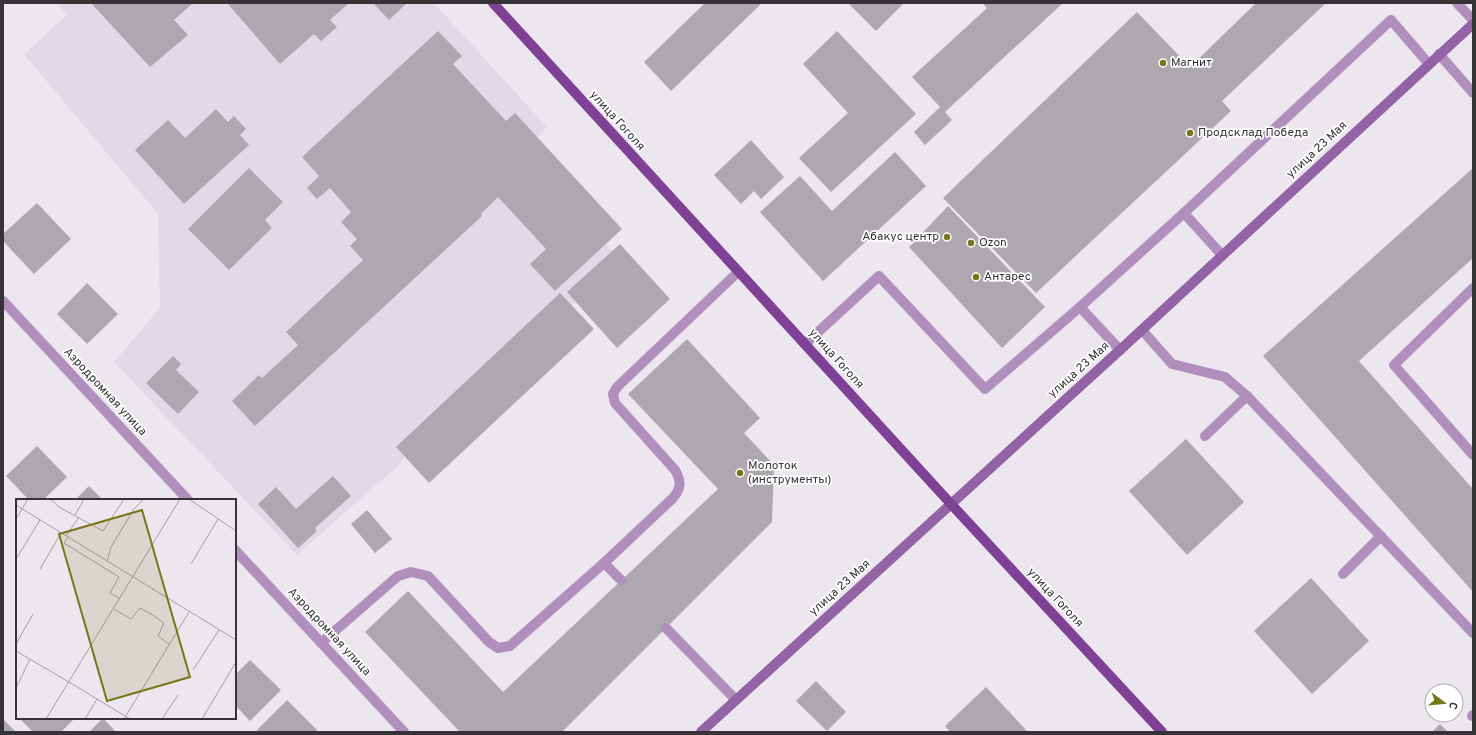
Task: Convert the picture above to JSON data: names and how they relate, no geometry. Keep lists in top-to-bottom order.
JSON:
{
  "streets": {
    "main road": ["улица Гоголя", "улица 23 Мая"],
    "street": ["Аэродромная улица"]
  },
  "crossings": [
    ["улица Гоголя", "улица 23 Мая"]
  ],
  "places": [
    "Магнит",
    "Продсклад Победа",
    "Абакус центр",
    "Ozon",
    "Антарес",
    "Молоток (инструменты)"
  ],
  "north": "right"
}
